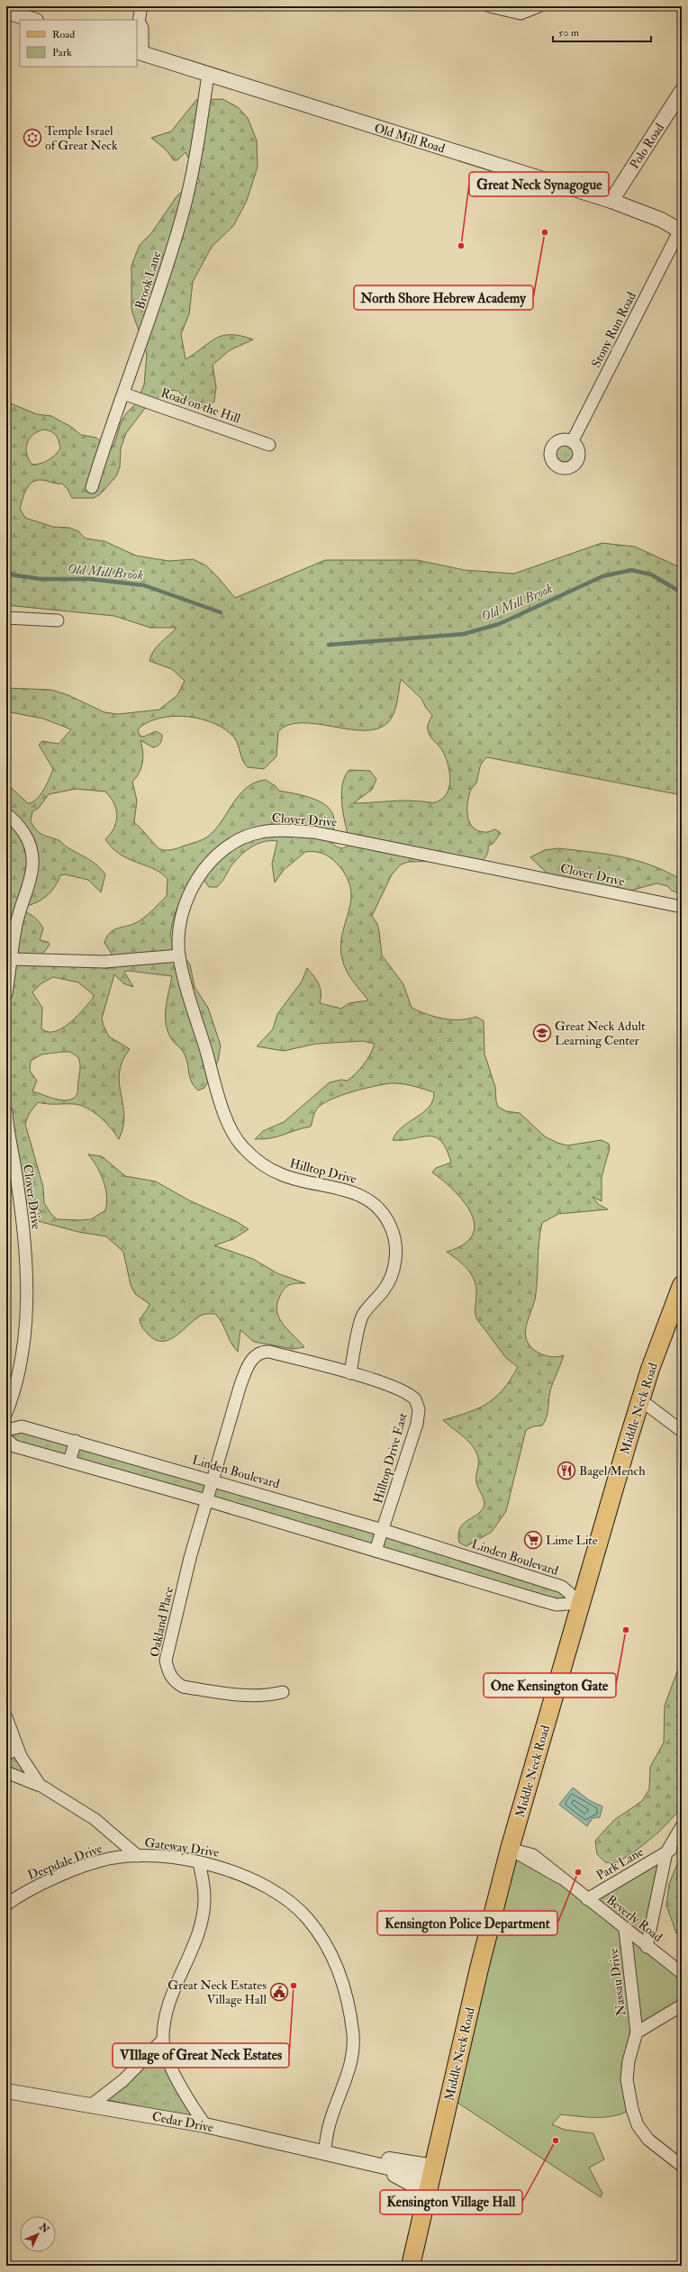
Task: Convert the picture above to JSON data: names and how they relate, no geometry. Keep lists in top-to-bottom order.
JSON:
{
  "streets": {
    "main road": ["Middle Neck Road"],
    "street": [
      "Old Mill Road",
      "Polo Road",
      "Brook Lane",
      "Stony Run Road",
      "Road on the Hill",
      "Clover Drive",
      "Hilltop Drive",
      "Hilltop Drive East",
      "Linden Boulevard",
      "Oakland Place",
      "Gateway Drive",
      "Deepdale Drive",
      "Park Lane",
      "Beverly Road",
      "Nassau Drive",
      "Cedar Drive"
    ]
  },
  "crossings": [
    ["Old Mill Road", "Polo Road"],
    ["Old Mill Road", "Brook Lane"],
    ["Old Mill Road", "Stony Run Road"],
    ["Brook Lane", "Road on the Hill"],
    ["Clover Drive", "Hilltop Drive"],
    ["Hilltop Drive", "Hilltop Drive East"],
    ["Middle Neck Road", "Linden Boulevard"],
    ["Middle Neck Road", "Beverly Road"],
    ["Middle Neck Road", "Cedar Drive"],
    ["Hilltop Drive East", "Linden Boulevard"],
    ["Hilltop Drive East", "Oakland Place"],
    ["Linden Boulevard", "Oakland Place"],
    ["Gateway Drive", "Deepdale Drive"],
    ["Gateway Drive", "Cedar Drive"],
    ["Park Lane", "Beverly Road"],
    ["Beverly Road", "Nassau Drive"]
  ],
  "water": ["Old Mill Brook"],
  "places": {
    "synagogue": ["Temple Israel of Great Neck"],
    "other": [
      "North Shore Hebrew Academy",
      "Great Neck Synagogue",
      "One Kensington Gate",
      "Kensington Police Department",
      "VIllage of Great Neck Estates",
      "Kensington Village Hall"
    ],
    "school or university": ["Great Neck Adult Learning Center"],
    "restaurant": ["Bagel Mench"],
    "supermarket": ["Lime Lite"],
    "public building": ["Great Neck Estates Village Hall"]
  },
  "legend": ["Road", "Park"],
  "scale_bar": "50 m",
  "north": "top right"
}
